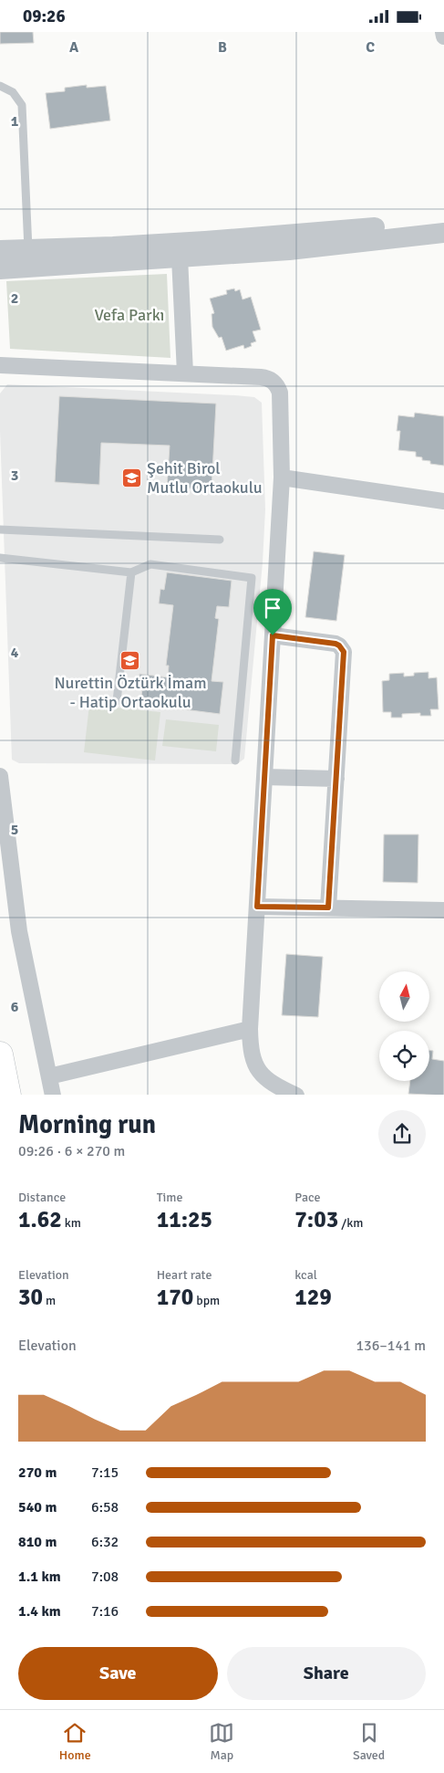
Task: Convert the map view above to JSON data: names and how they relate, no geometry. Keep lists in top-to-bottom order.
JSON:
{
  "parks": ["Vefa Parkı"],
  "places": {
    "school or university": ["Şehit Birol Mutlu Ortaokulu", "Nurettin Öztürk İmam - Hatip Ortaokulu"]
  },
  "north": "top",
  "page": {
    "status": "09:26",
    "heading": ["Morning run", "09:26 · 6 × 270 m"],
    "stats": [
      ["Distance", "1.62 km"],
      ["Time", "11:25"],
      ["Pace", "7:03 /km"],
      ["Elevation", "30 m"],
      ["Heart rate", "170 bpm"],
      ["kcal", "129"]
    ],
    "chart": ["Elevation", "136–141 m"],
    "list": [
      {
        "name": "270 m",
        "note": "7:15"
      },
      {
        "name": "540 m",
        "note": "6:58"
      },
      {
        "name": "810 m",
        "note": "6:32"
      },
      {
        "name": "1.1 km",
        "note": "7:08"
      },
      {
        "name": "1.4 km",
        "note": "7:16"
      }
    ],
    "buttons": ["Save", "Share"],
    "tabs": ["Home", "Map", "Saved"]
  },
  "grid": {
    "columns": ["A", "B", "C"],
    "rows": [
      "1",
      "2",
      "3",
      "4",
      "5",
      "6"
    ]
  }
}
